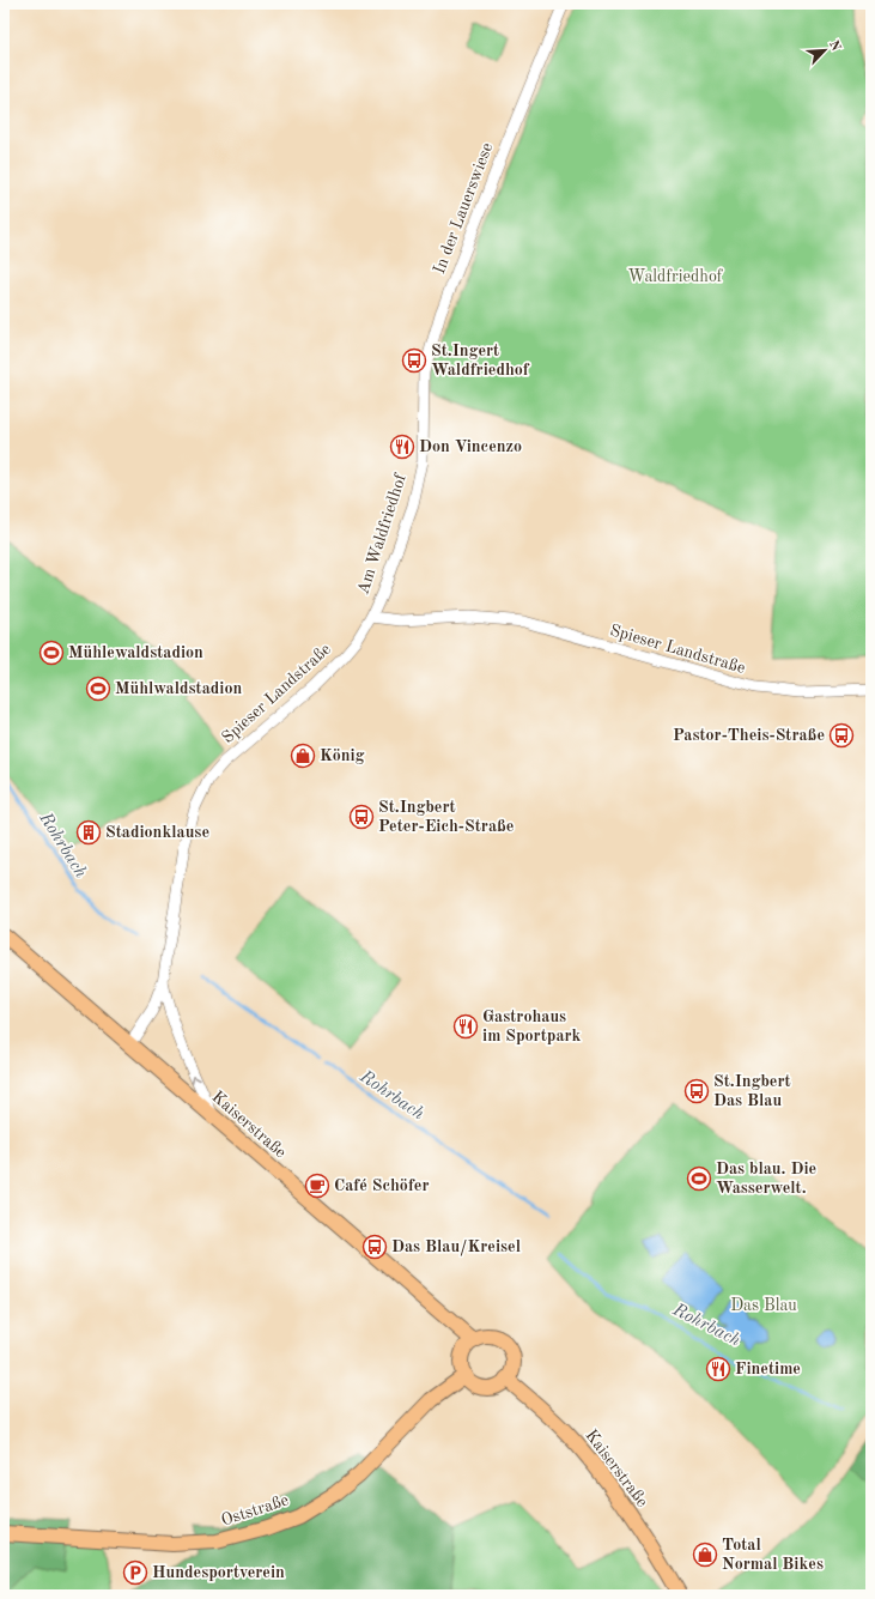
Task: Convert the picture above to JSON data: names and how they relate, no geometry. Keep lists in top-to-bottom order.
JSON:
{
  "streets": {
    "main road": ["Kaiserstraße", "Oststraße"],
    "street": ["In der Lauerswiese", "Am Waldfriedhof", "Spieser Landstraße"]
  },
  "crossings": [
    ["In der Lauerswiese", "Am Waldfriedhof"],
    ["Am Waldfriedhof", "Spieser Landstraße"],
    ["Spieser Landstraße", "Kaiserstraße"],
    ["Kaiserstraße", "Oststraße"]
  ],
  "water": ["Rohrbach"],
  "parks": ["Waldfriedhof", "Das Blau"],
  "places": {
    "bus stop": [
      "St.Ingert Waldfriedhof",
      "Pastor-Theis-Straße",
      "St.Ingbert Peter-Eich-Straße",
      "St.Ingbert Das Blau",
      "Das Blau/Kreisel"
    ],
    "restaurant": ["Don Vincenzo", "Gastrohaus im Sportpark", "Finetime"],
    "sports": ["Mühlewaldstadion", "Mühlwaldstadion", "Das blau. Die Wasserwelt."],
    "shop": ["König", "Total Normal Bikes"],
    "building": ["Stadionklause"],
    "cafe": ["Café Schöfer"],
    "parking": ["Hundesportverein"]
  },
  "north": "top right"
}
